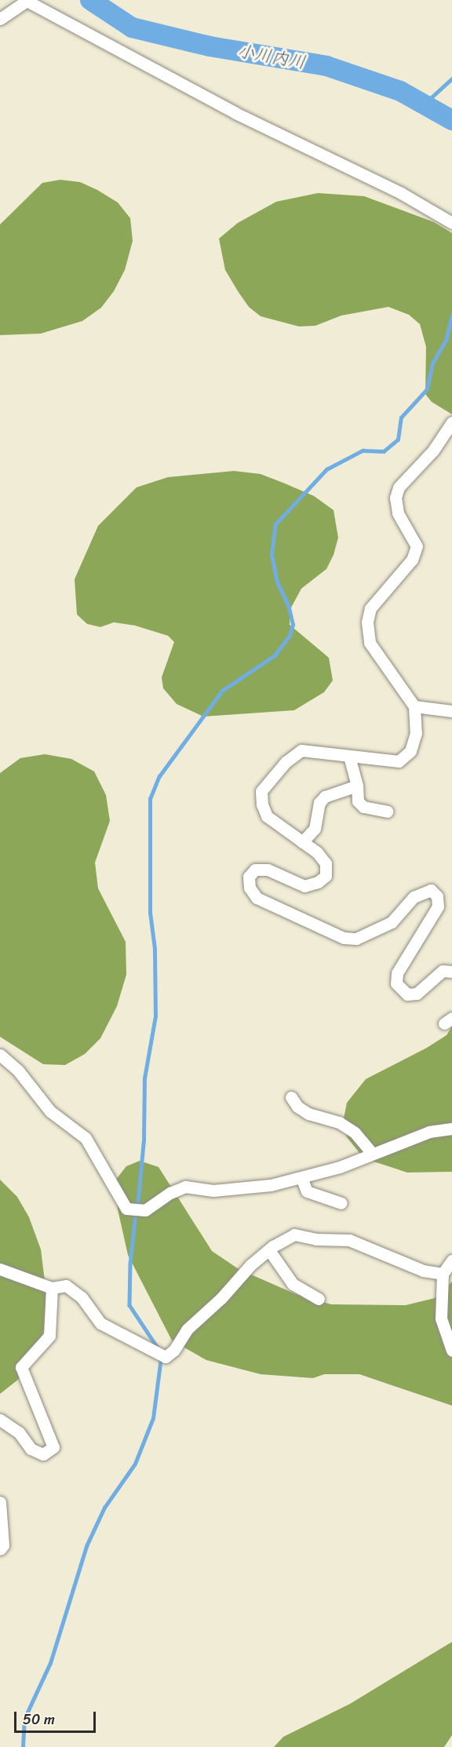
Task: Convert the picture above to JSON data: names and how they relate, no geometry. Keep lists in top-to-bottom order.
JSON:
{
  "water": ["小川内川"],
  "scale_bar": "50 m"
}
